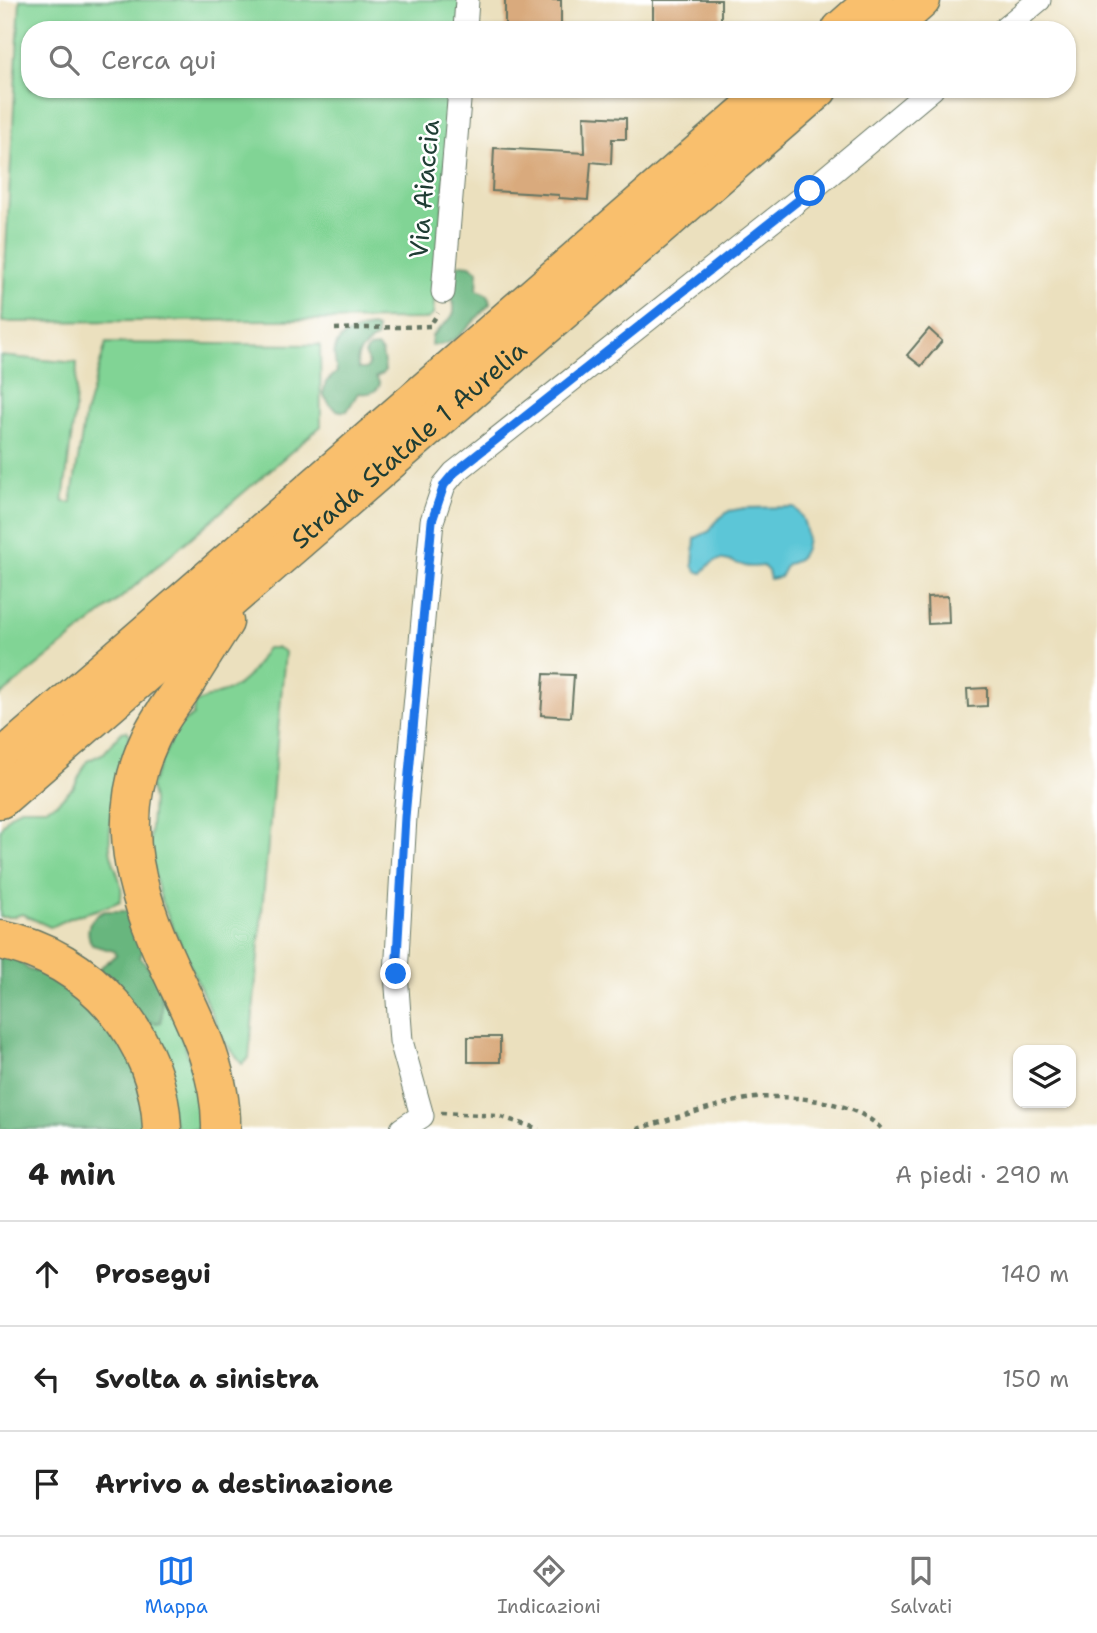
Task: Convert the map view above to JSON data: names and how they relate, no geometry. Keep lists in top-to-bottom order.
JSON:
{
  "streets": {
    "highway": ["Strada Statale 1 Aurelia"],
    "street": ["Via Aiaccia"]
  },
  "page": {
    "search": "Cerca qui",
    "heading": ["4 min", "A piedi · 290 m"],
    "list": [
      ["Prosegui", "140 m"],
      ["Svolta a sinistra", "150 m"],
      "Arrivo a destinazione"
    ],
    "nav": ["Mappa", "Indicazioni", "Salvati"]
  }
}
